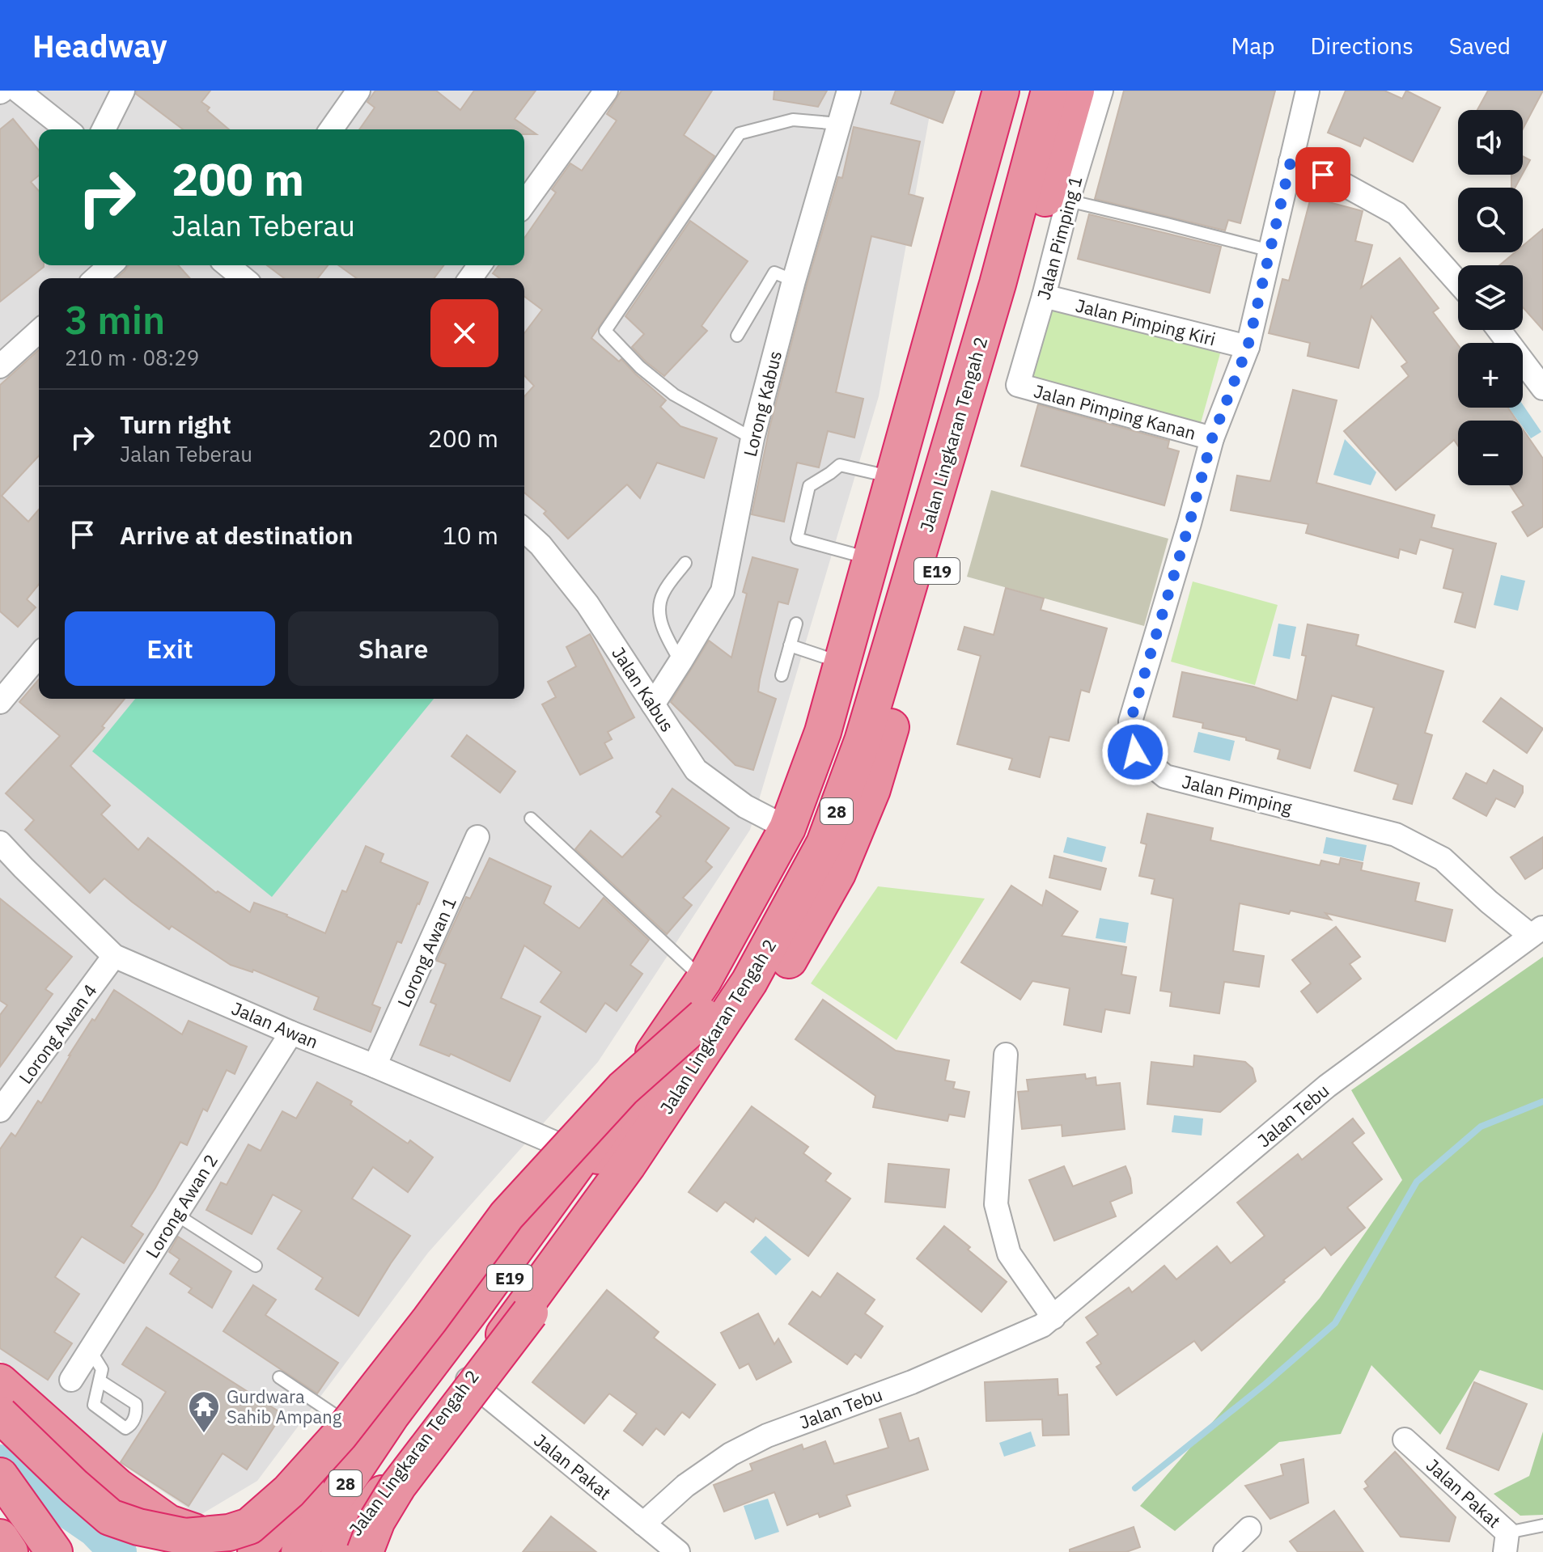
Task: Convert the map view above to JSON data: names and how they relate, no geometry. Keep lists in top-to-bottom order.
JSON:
{
  "streets": {
    "highway": ["Jalan Lingkaran Tengah 2", "E19", "28"],
    "street": [
      "Jalan Pimping 1",
      "Jalan Pimping Kiri",
      "Lorong Kabus",
      "Jalan Pimping Kanan",
      "Jalan Kabus",
      "Jalan Pimping",
      "Lorong Awan 1",
      "Jalan Awan",
      "Lorong Awan 4",
      "Jalan Tebu",
      "Lorong Awan 2",
      "Jalan Pakat"
    ]
  },
  "crossings": [
    ["Jalan Pimping 1", "Jalan Pimping Kiri"],
    ["Jalan Pimping 1", "Jalan Pimping Kanan"],
    ["Jalan Pimping Kiri", "Jalan Pimping"],
    ["Lorong Kabus", "Jalan Kabus"],
    ["Jalan Pimping Kanan", "Jalan Pimping"],
    ["Jalan Lingkaran Tengah 2", "E19"],
    ["Jalan Lingkaran Tengah 2", "Jalan Kabus"],
    ["Jalan Lingkaran Tengah 2", "Jalan Awan"],
    ["Jalan Lingkaran Tengah 2", "Jalan Pakat"],
    ["Jalan Pimping", "Jalan Tebu"],
    ["Lorong Awan 1", "Jalan Awan"],
    ["Jalan Awan", "Lorong Awan 4"],
    ["Jalan Awan", "Lorong Awan 2"],
    ["Jalan Tebu", "Jalan Pakat"]
  ],
  "places": {
    "temple": ["Gurdwara Sahib Ampang"]
  },
  "page": {
    "header": "Headway",
    "nav": ["Map", "Directions", "Saved"],
    "map_buttons": ["+", "−"],
    "turn": ["200 m", "Jalan Teberau"],
    "heading": ["3 min", "210 m · 08:29"],
    "list": [
      {
        "name": "Turn right",
        "note": "Jalan Teberau",
        "value": "200 m"
      },
      {
        "name": "Arrive at destination",
        "value": "10 m"
      }
    ],
    "buttons": ["Exit", "Share"]
  }
}
